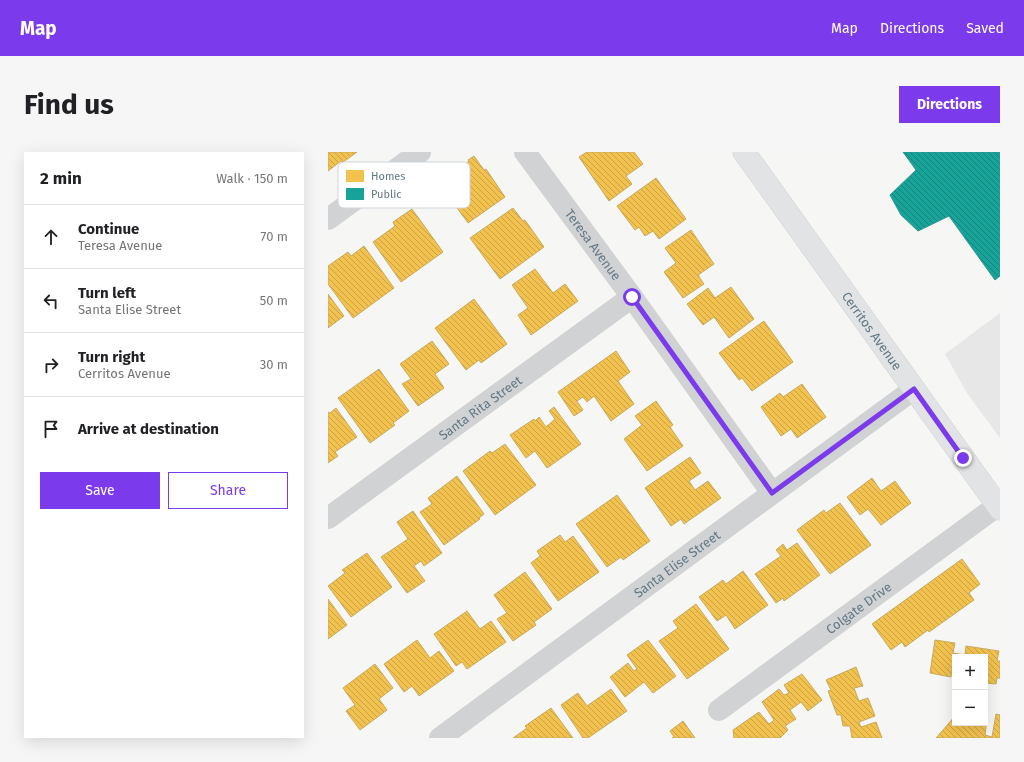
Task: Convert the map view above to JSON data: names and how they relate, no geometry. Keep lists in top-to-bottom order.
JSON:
{
  "streets": {
    "main road": ["Cerritos Avenue"],
    "street": [
      "Teresa Avenue",
      "Santa Rita Street",
      "Santa Elise Street",
      "Colgate Drive"
    ]
  },
  "crossings": [
    ["Teresa Avenue", "Santa Rita Street"],
    ["Teresa Avenue", "Santa Elise Street"],
    ["Cerritos Avenue", "Santa Elise Street"],
    ["Cerritos Avenue", "Colgate Drive"]
  ],
  "legend": ["Homes", "Public"],
  "page": {
    "header": "Map",
    "nav": ["Map", "Directions", "Saved"],
    "buttons": [
      "Directions",
      ["Save", "Share"]
    ],
    "title": "Find us",
    "heading": ["2 min", "Walk · 150 m"],
    "list": [
      ["Continue", "Teresa Avenue", "70 m"],
      ["Turn left", "Santa Elise Street", "50 m"],
      ["Turn right", "Cerritos Avenue", "30 m"],
      "Arrive at destination"
    ],
    "map_buttons": ["+", "−"]
  }
}
